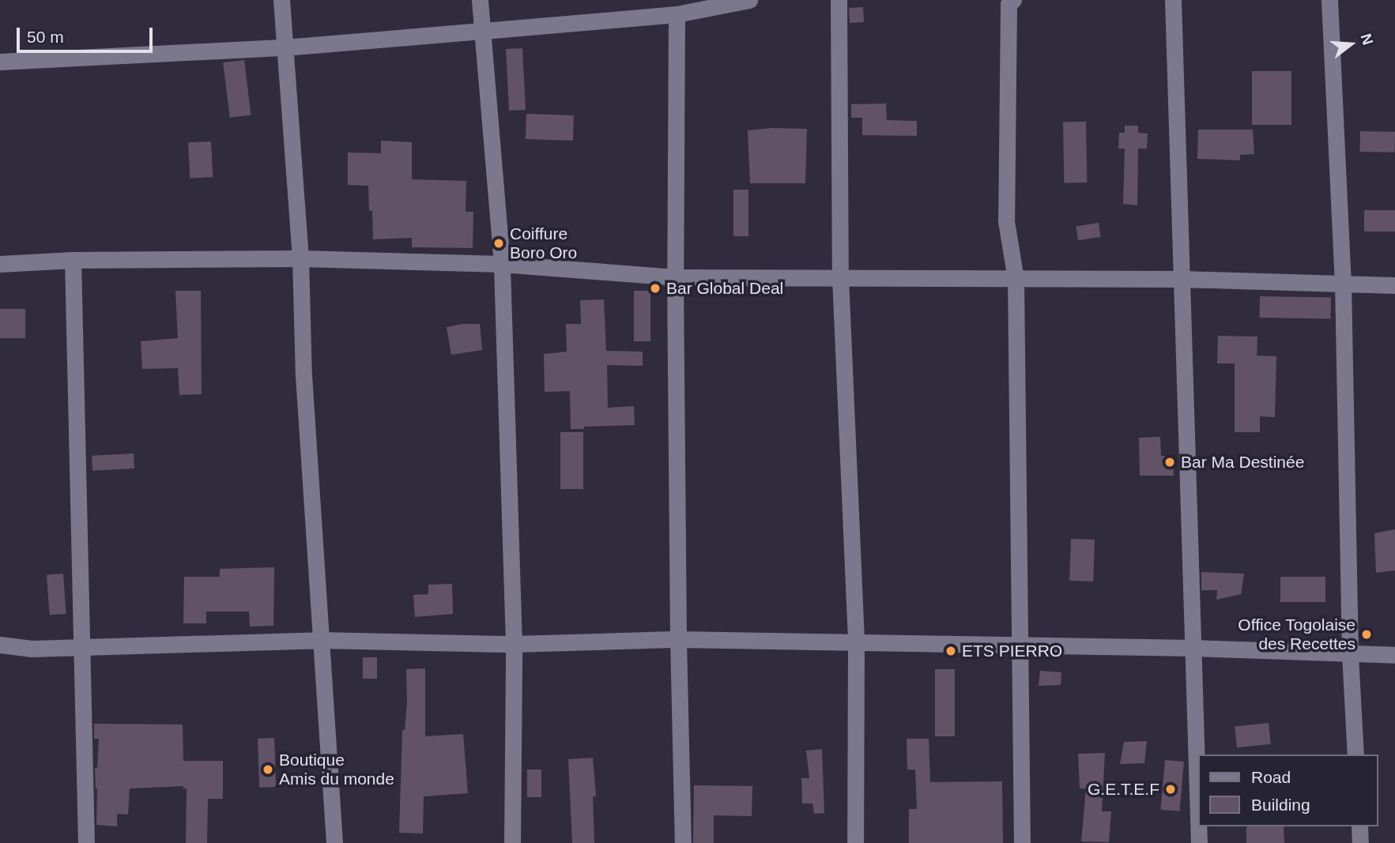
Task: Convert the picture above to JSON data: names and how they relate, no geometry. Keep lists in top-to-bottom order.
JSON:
{
  "places": [
    "Coiffure Boro Oro",
    "Bar Global Deal",
    "Bar Ma Destinée",
    "Office Togolaise des Recettes",
    "ETS PIERRO",
    "Boutique Amis du monde",
    "G.E.T.E.F"
  ],
  "legend": ["Road", "Building"],
  "scale_bar": "50 m",
  "north": "right"
}
